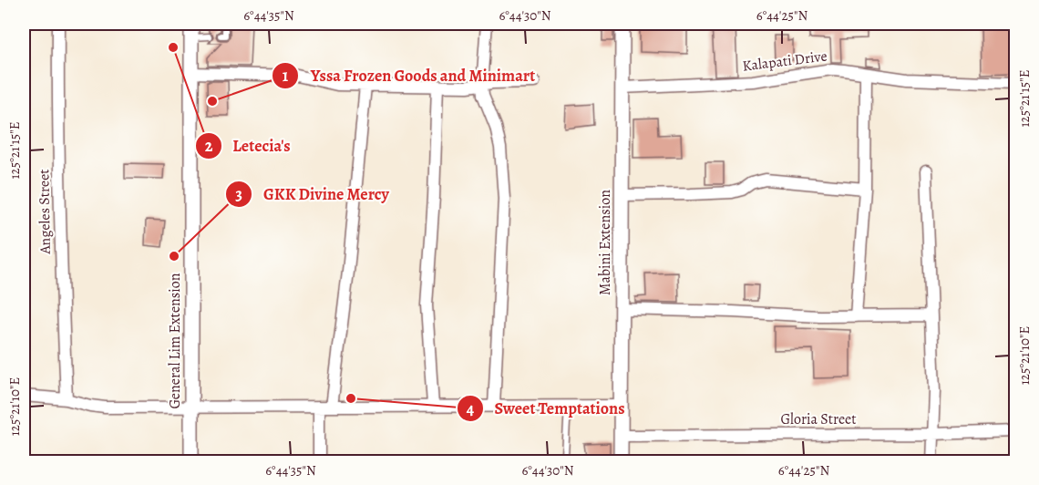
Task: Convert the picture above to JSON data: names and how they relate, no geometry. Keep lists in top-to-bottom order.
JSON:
{
  "streets": {
    "street": [
      "Kalapati Drive",
      "Angeles Street",
      "Mabini Extension",
      "General Lim Extension",
      "Gloria Street"
    ]
  },
  "crossings": [
    ["Kalapati Drive", "Mabini Extension"],
    ["Mabini Extension", "Gloria Street"]
  ],
  "places": [
    "Letecia's",
    "Yssa Frozen Goods and Minimart",
    "GKK Divine Mercy",
    "Sweet Temptations"
  ],
  "coordinates": [
    "6°44'35\"N",
    "6°44'30\"N",
    "6°44'25\"N",
    "125°21'15\"E",
    "125°21'10\"E"
  ]
}
